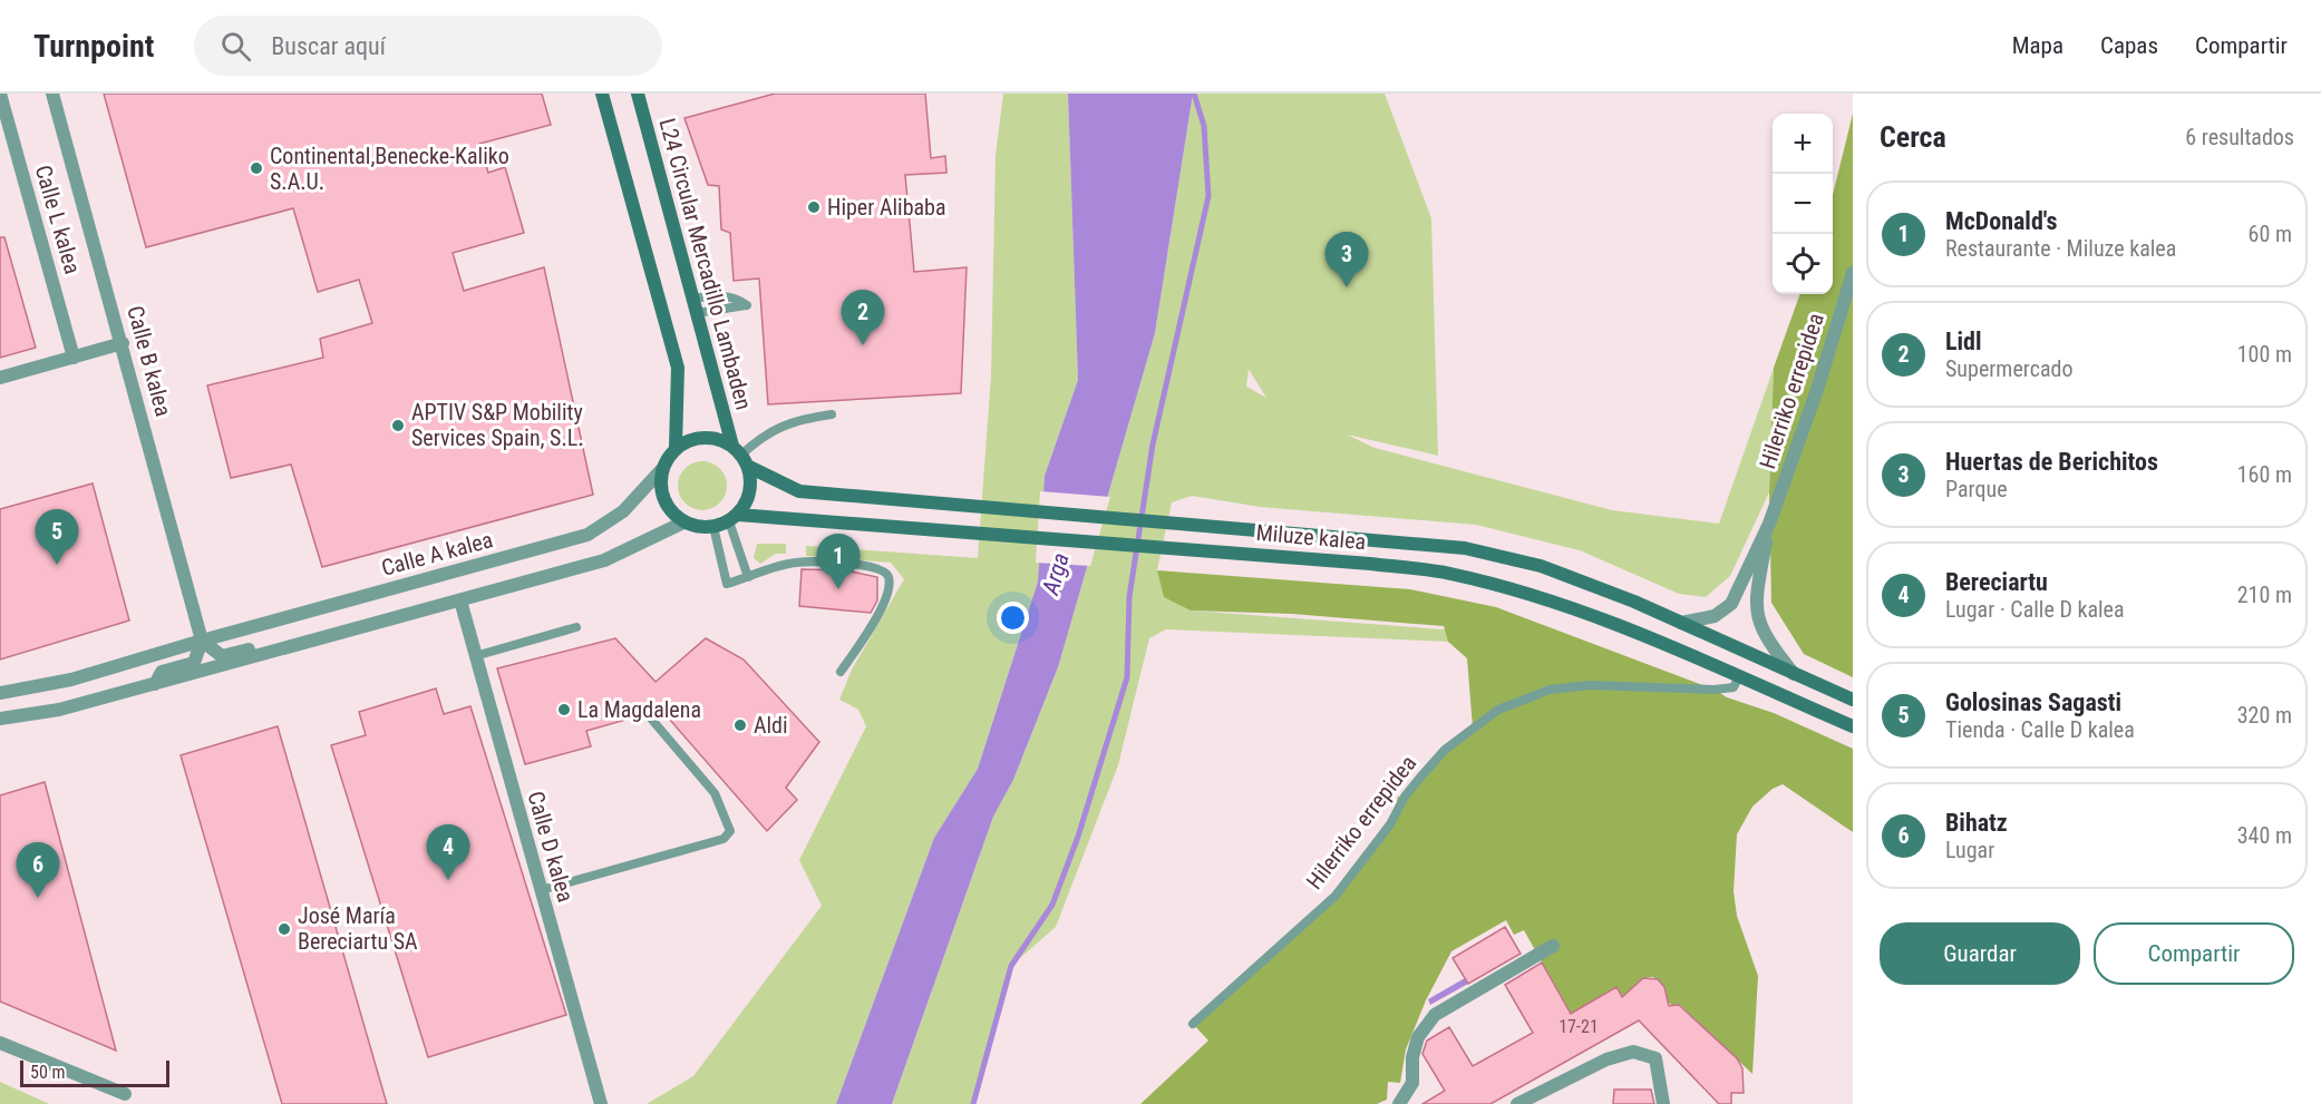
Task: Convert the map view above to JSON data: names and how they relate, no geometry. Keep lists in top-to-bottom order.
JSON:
{
  "streets": {
    "main road": ["L24 Circular Mercadillo Lambaden", "Miluze kalea"],
    "street": [
      "Calle L kalea",
      "Calle B kalea",
      "Hilerriko errepidea",
      "Calle A kalea",
      "Calle D kalea"
    ]
  },
  "crossings": [
    ["L24 Circular Mercadillo Lambaden", "Miluze kalea"],
    ["L24 Circular Mercadillo Lambaden", "Calle A kalea"],
    ["Calle B kalea", "Calle A kalea"],
    ["Hilerriko errepidea", "Miluze kalea"],
    ["Miluze kalea", "Calle A kalea"]
  ],
  "water": ["Arga"],
  "places": [
    "Continental,Benecke-Kaliko S.A.U.",
    "Hiper Alibaba",
    "APTIV S&P Mobility Services Spain, S.L.",
    "La Magdalena",
    "Aldi",
    "José María Bereciartu SA"
  ],
  "house_numbers": ["17-21"],
  "scale_bar": "50 m",
  "page": {
    "header": "Turnpoint",
    "search": "Buscar aquí",
    "nav": ["Mapa", "Capas", "Compartir"],
    "heading": ["Cerca", "6 resultados"],
    "map_buttons": ["+", "−"],
    "list": [
      {
        "mark": "1",
        "name": "McDonald's",
        "note": "Restaurante · Miluze kalea",
        "value": "60 m"
      },
      {
        "mark": "2",
        "name": "Lidl",
        "note": "Supermercado",
        "value": "100 m"
      },
      {
        "mark": "3",
        "name": "Huertas de Berichitos",
        "note": "Parque",
        "value": "160 m"
      },
      {
        "mark": "4",
        "name": "Bereciartu",
        "note": "Lugar · Calle D kalea",
        "value": "210 m"
      },
      {
        "mark": "5",
        "name": "Golosinas Sagasti",
        "note": "Tienda · Calle D kalea",
        "value": "320 m"
      },
      {
        "mark": "6",
        "name": "Bihatz",
        "note": "Lugar",
        "value": "340 m"
      }
    ],
    "pins": [
      "3",
      "2",
      "5",
      "1",
      "4",
      "6"
    ],
    "buttons": ["Guardar", "Compartir"],
    "scale": "50 m"
  }
}
